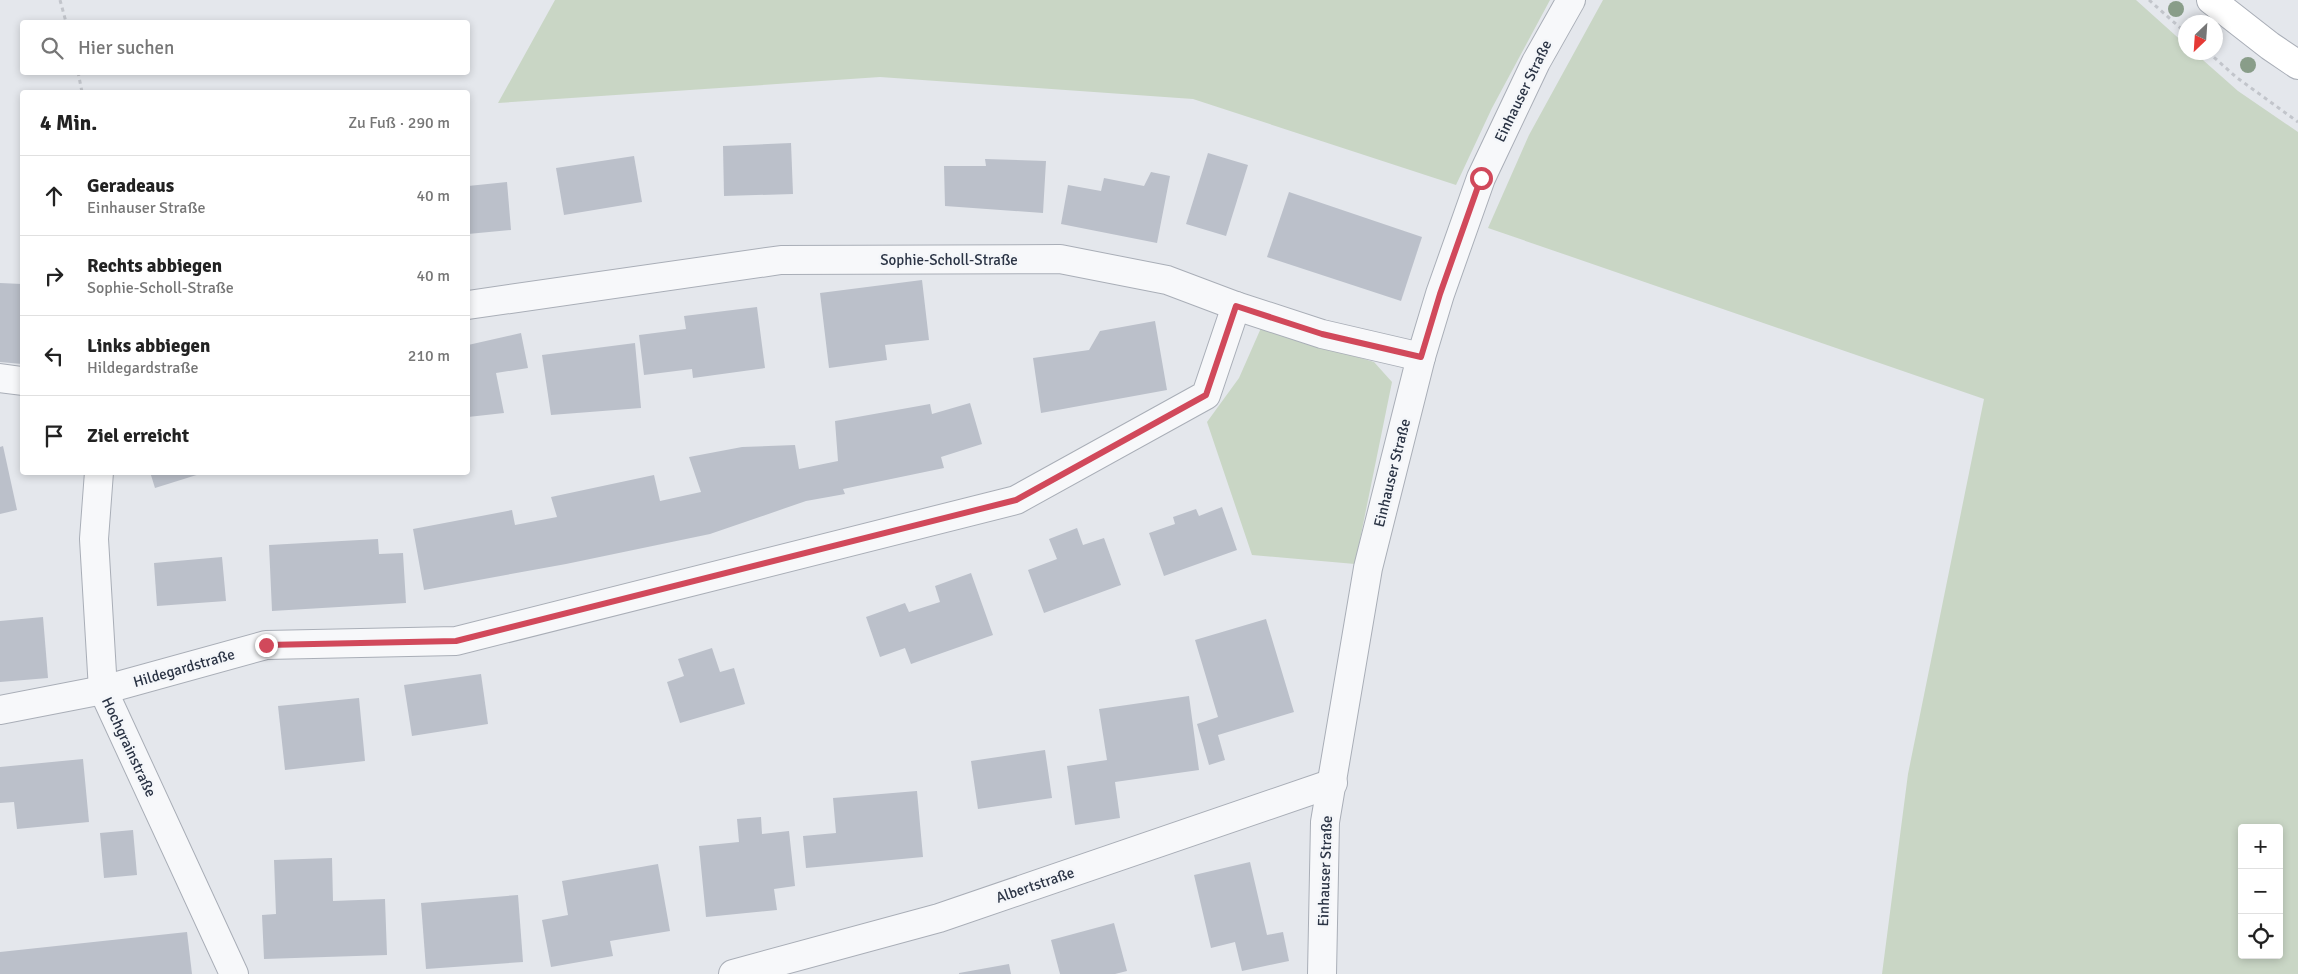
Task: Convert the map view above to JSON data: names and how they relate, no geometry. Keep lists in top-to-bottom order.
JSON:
{
  "streets": {
    "street": [
      "Einhauser Straße",
      "Sophie-Scholl-Straße",
      "Hildegardstraße",
      "Hochgrainstraße",
      "Albertstraße"
    ]
  },
  "crossings": [
    ["Einhauser Straße", "Sophie-Scholl-Straße"],
    ["Einhauser Straße", "Albertstraße"],
    ["Sophie-Scholl-Straße", "Hildegardstraße"],
    ["Hildegardstraße", "Hochgrainstraße"]
  ],
  "north": "bottom left",
  "page": {
    "search": "Hier suchen",
    "heading": ["4 Min.", "Zu Fuß · 290 m"],
    "list": [
      ["Geradeaus", "Einhauser Straße", "40 m"],
      ["Rechts abbiegen", "Sophie-Scholl-Straße", "40 m"],
      ["Links abbiegen", "Hildegardstraße", "210 m"],
      "Ziel erreicht"
    ],
    "map_buttons": ["+", "−"]
  }
}
